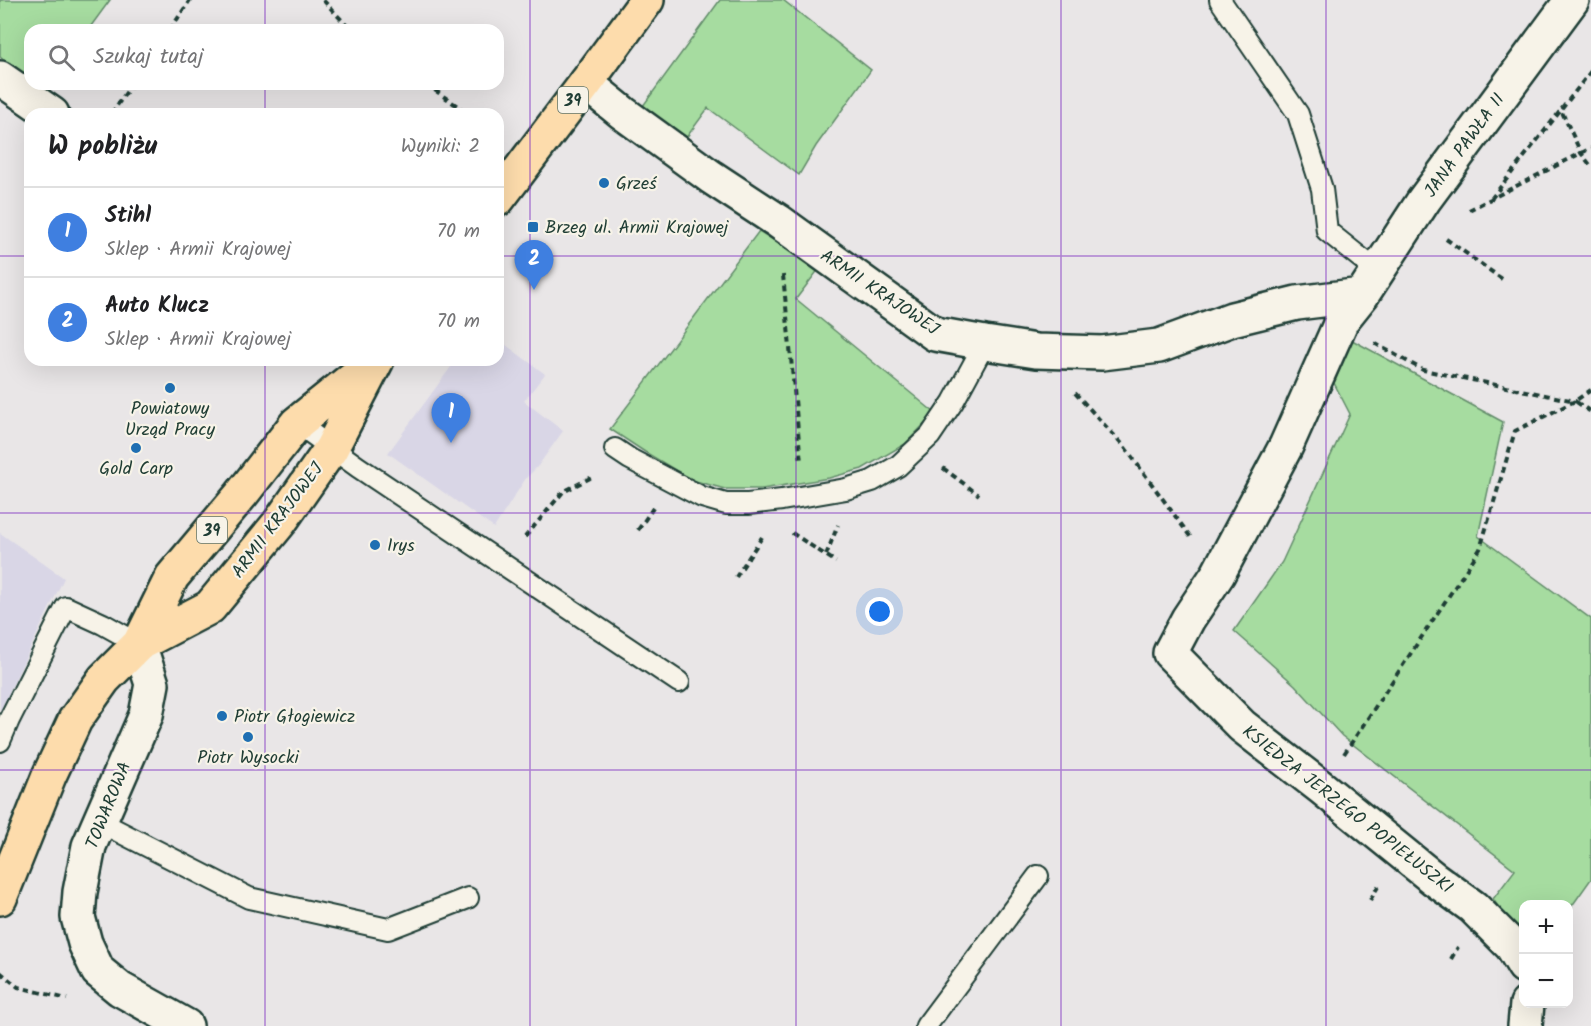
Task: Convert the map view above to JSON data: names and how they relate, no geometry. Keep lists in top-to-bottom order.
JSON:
{
  "streets": {
    "main road": ["39", "ARMII KRAJOWEJ"],
    "street": ["JANA PAWŁA II", "TOWAROWA", "KSIĘDZA JERZEGO POPIEŁUSZKI"]
  },
  "crossings": [
    ["39", "ARMII KRAJOWEJ"],
    ["JANA PAWŁA II", "ARMII KRAJOWEJ"],
    ["JANA PAWŁA II", "KSIĘDZA JERZEGO POPIEŁUSZKI"],
    ["ARMII KRAJOWEJ", "TOWAROWA"]
  ],
  "places": {
    "other": [
      "Grześ",
      "Powiatowy Urząd Pracy",
      "Gold Carp",
      "Irys",
      "Piotr Głogiewicz",
      "Piotr Wysocki"
    ],
    "transit": ["Brzeg ul. Armii Krajowej"]
  },
  "page": {
    "search": "Szukaj tutaj",
    "heading": ["W pobliżu", "Wyniki: 2"],
    "list": [
      {
        "mark": "1",
        "name": "Stihl",
        "note": "Sklep · Armii Krajowej",
        "value": "70 m"
      },
      {
        "mark": "2",
        "name": "Auto Klucz",
        "note": "Sklep · Armii Krajowej",
        "value": "70 m"
      }
    ],
    "pins": ["2", "1"],
    "map_buttons": ["+", "−"]
  }
}
